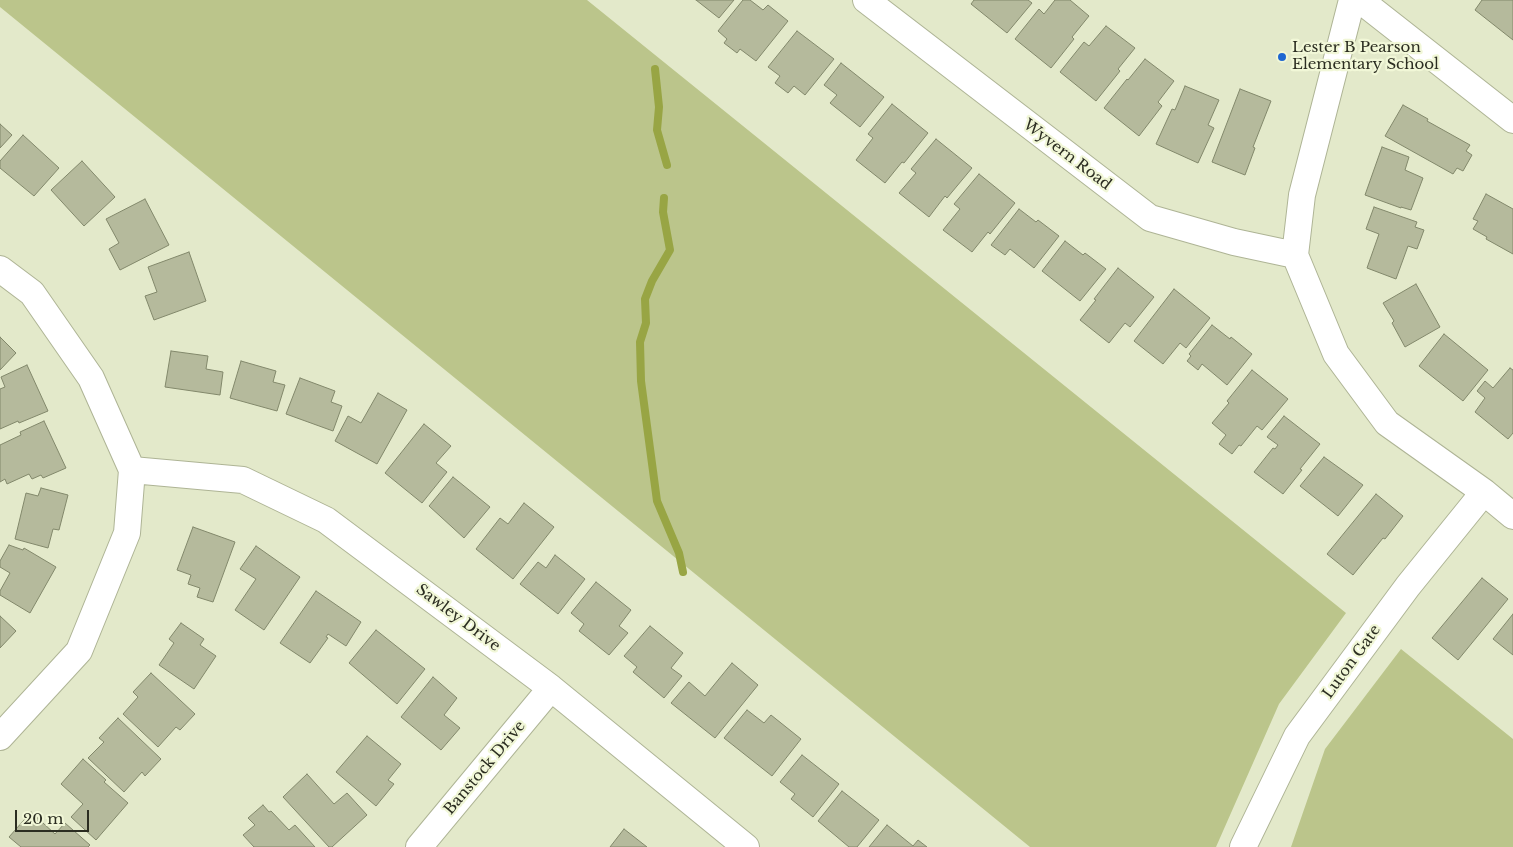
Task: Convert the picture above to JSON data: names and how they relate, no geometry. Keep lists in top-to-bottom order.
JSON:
{
  "streets": {
    "street": [
      "Wyvern Road",
      "Sawley Drive",
      "Luton Gate",
      "Banstock Drive"
    ]
  },
  "crossings": [
    ["Sawley Drive", "Banstock Drive"]
  ],
  "places": ["Lester B Pearson Elementary School"],
  "scale_bar": "20 m"
}
